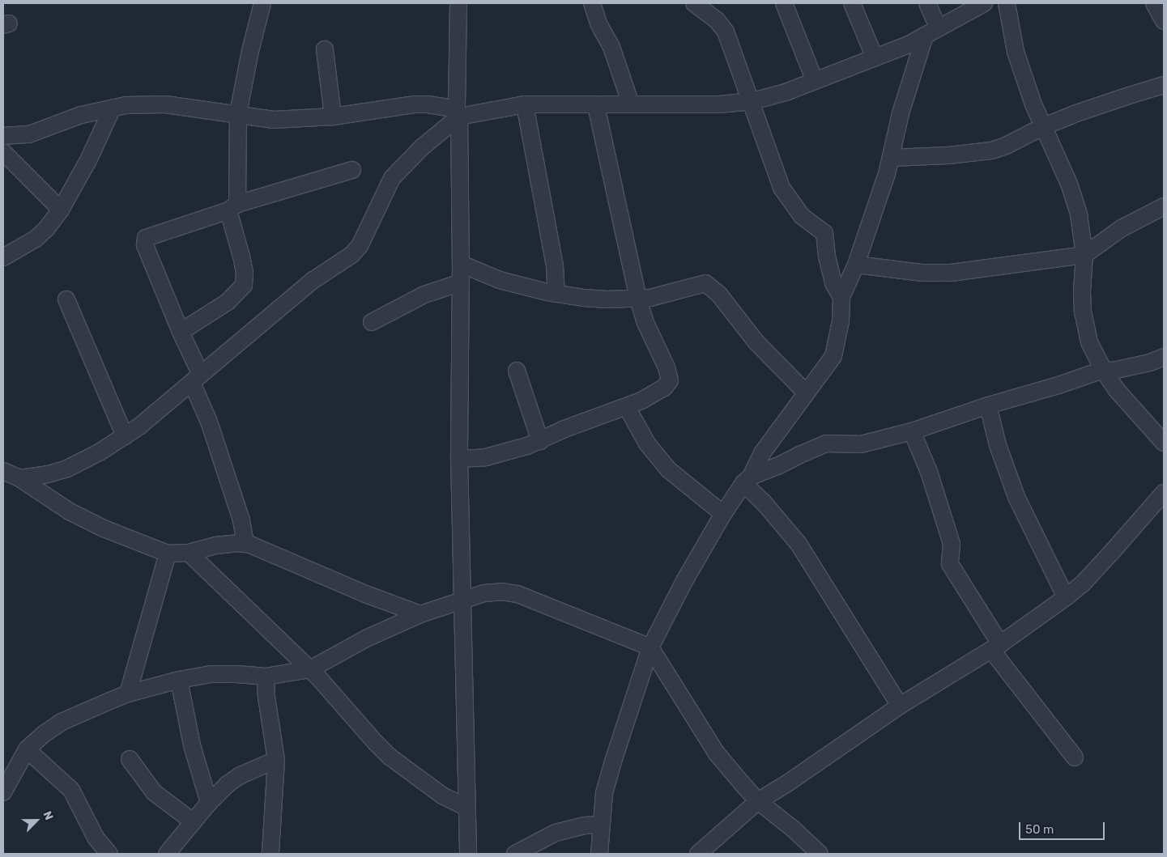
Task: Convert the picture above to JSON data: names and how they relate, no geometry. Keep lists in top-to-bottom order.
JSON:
{
  "scale_bar": "50 m",
  "north": "top right"
}
